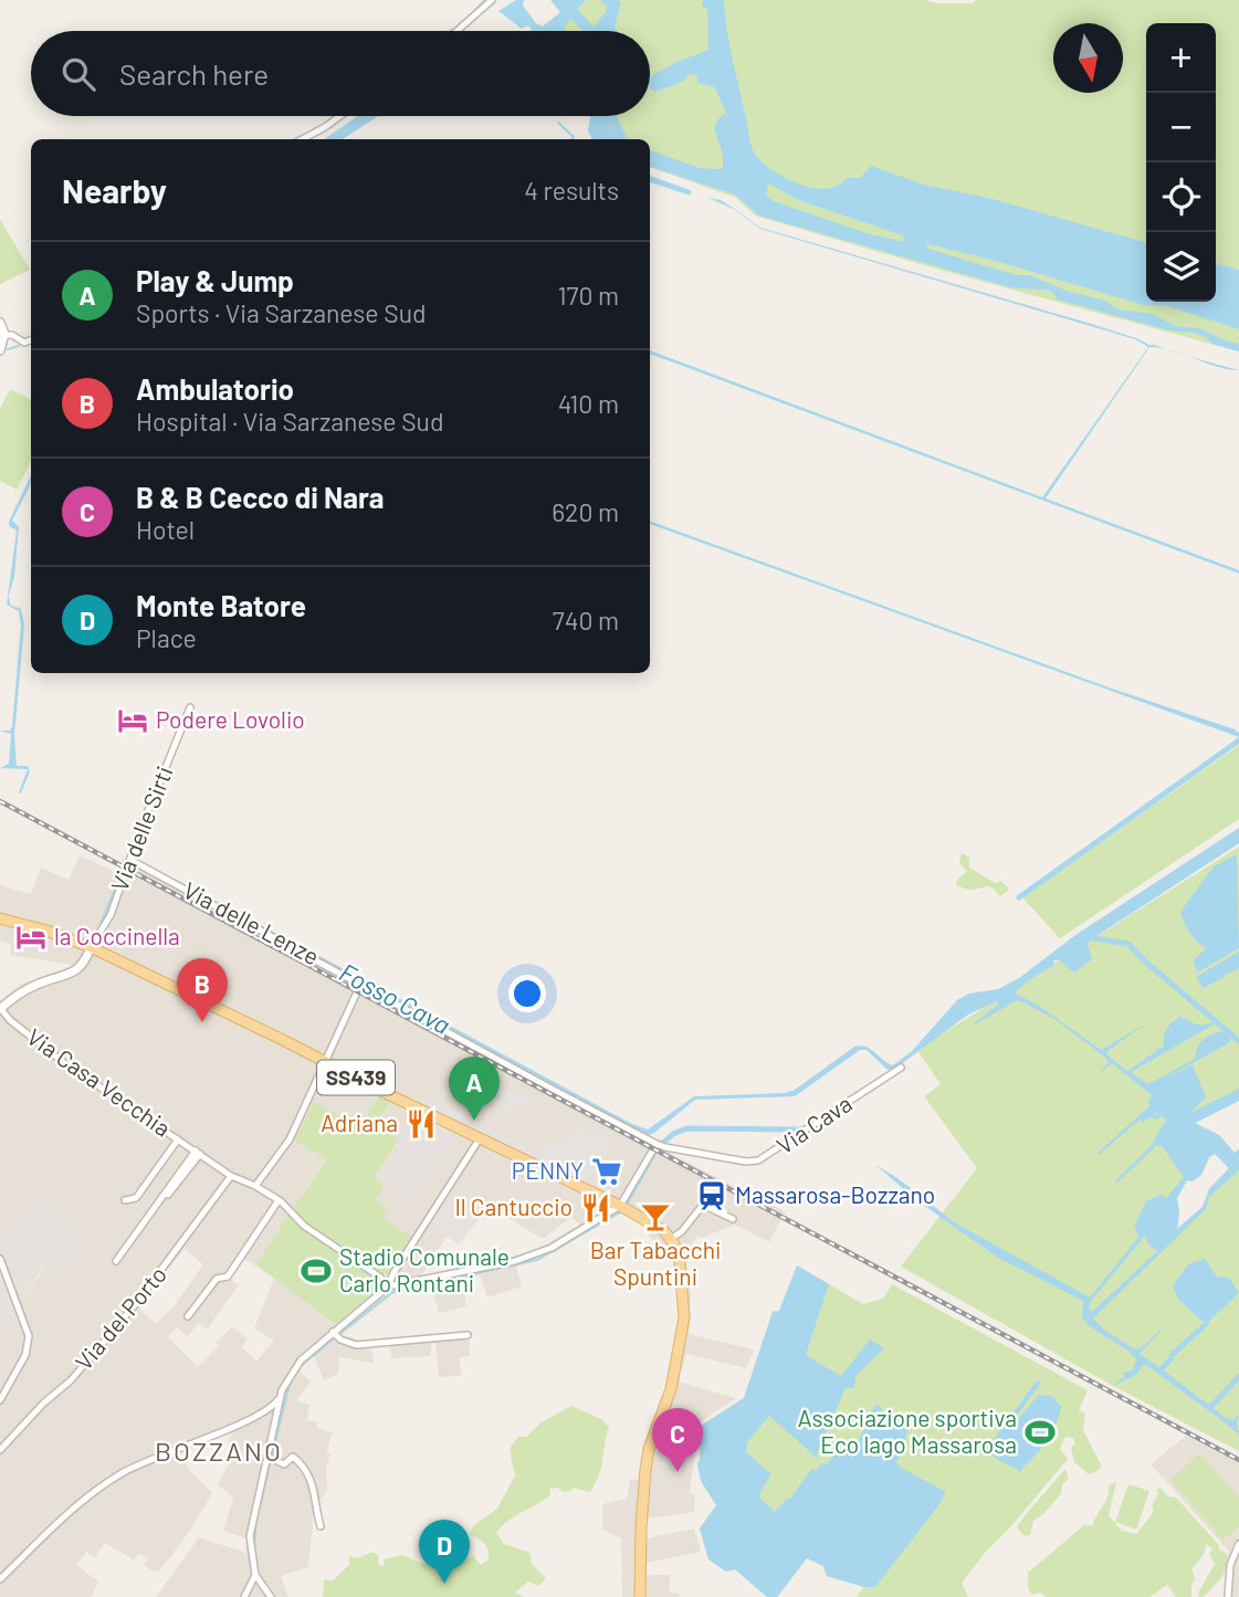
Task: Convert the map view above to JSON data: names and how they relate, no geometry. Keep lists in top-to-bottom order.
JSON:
{
  "streets": {
    "main road": ["SS439"],
    "street": [
      "Via delle Sirti",
      "Via delle Lenze",
      "Via Casa Vecchia",
      "Via Cava",
      "Via del Porto"
    ]
  },
  "crossings": [
    ["Via delle Sirti", "Via delle Lenze"],
    ["Via delle Sirti", "SS439"],
    ["Via delle Lenze", "Via Cava"],
    ["Via Casa Vecchia", "Via del Porto"]
  ],
  "districts": ["BOZZANO"],
  "water": ["Fosso Cava"],
  "places": {
    "hotel": ["Podere Lovolio", "la Coccinella"],
    "restaurant": ["Adriana", "Il Cantuccio"],
    "supermarket": ["PENNY"],
    "station": ["Massarosa-Bozzano"],
    "bar": ["Bar Tabacchi Spuntini"],
    "sports": ["Stadio Comunale Carlo Rontani", "Associazione sportiva Eco lago Massarosa"]
  },
  "north": "bottom",
  "page": {
    "map_buttons": ["+", "−"],
    "search": "Search here",
    "heading": ["Nearby", "4 results"],
    "list": [
      {
        "mark": "A",
        "name": "Play & Jump",
        "note": "Sports · Via Sarzanese Sud",
        "value": "170 m"
      },
      {
        "mark": "B",
        "name": "Ambulatorio",
        "note": "Hospital · Via Sarzanese Sud",
        "value": "410 m"
      },
      {
        "mark": "C",
        "name": "B & B Cecco di Nara",
        "note": "Hotel",
        "value": "620 m"
      },
      {
        "mark": "D",
        "name": "Monte Batore",
        "note": "Place",
        "value": "740 m"
      }
    ],
    "pins": [
      "B",
      "A",
      "C",
      "D"
    ]
  }
}
